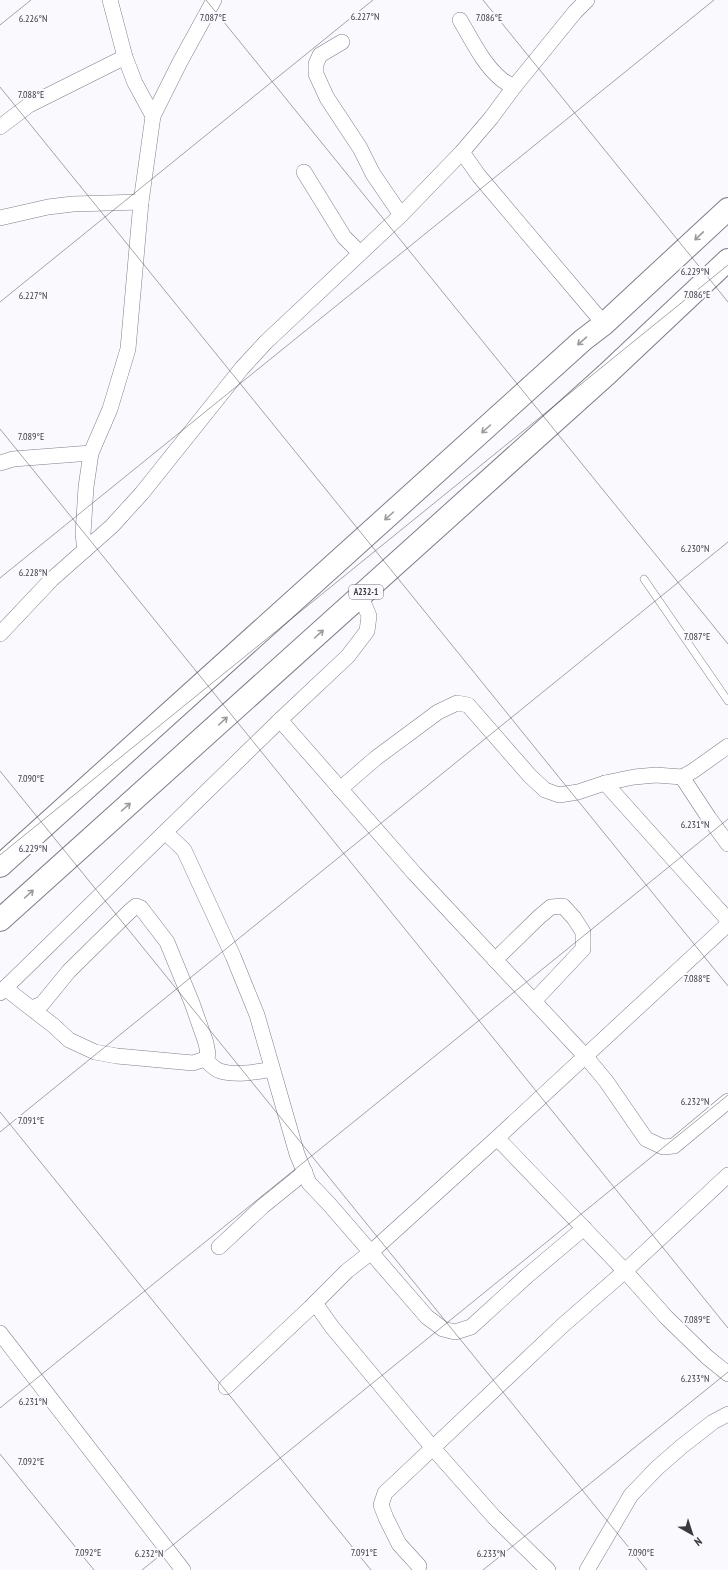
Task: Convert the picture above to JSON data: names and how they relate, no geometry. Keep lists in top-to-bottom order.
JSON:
{
  "streets": {
    "highway": ["A232-1"]
  },
  "north": "bottom right",
  "coordinates": [
    "6.227°N",
    "7.087°E",
    "7.086°E",
    "6.226°N",
    "7.088°E",
    "6.229°N",
    "7.089°E",
    "6.230°N",
    "6.228°N",
    "7.090°E",
    "6.231°N",
    "6.232°N",
    "7.091°E",
    "6.233°N",
    "7.092°E"
  ]
}
